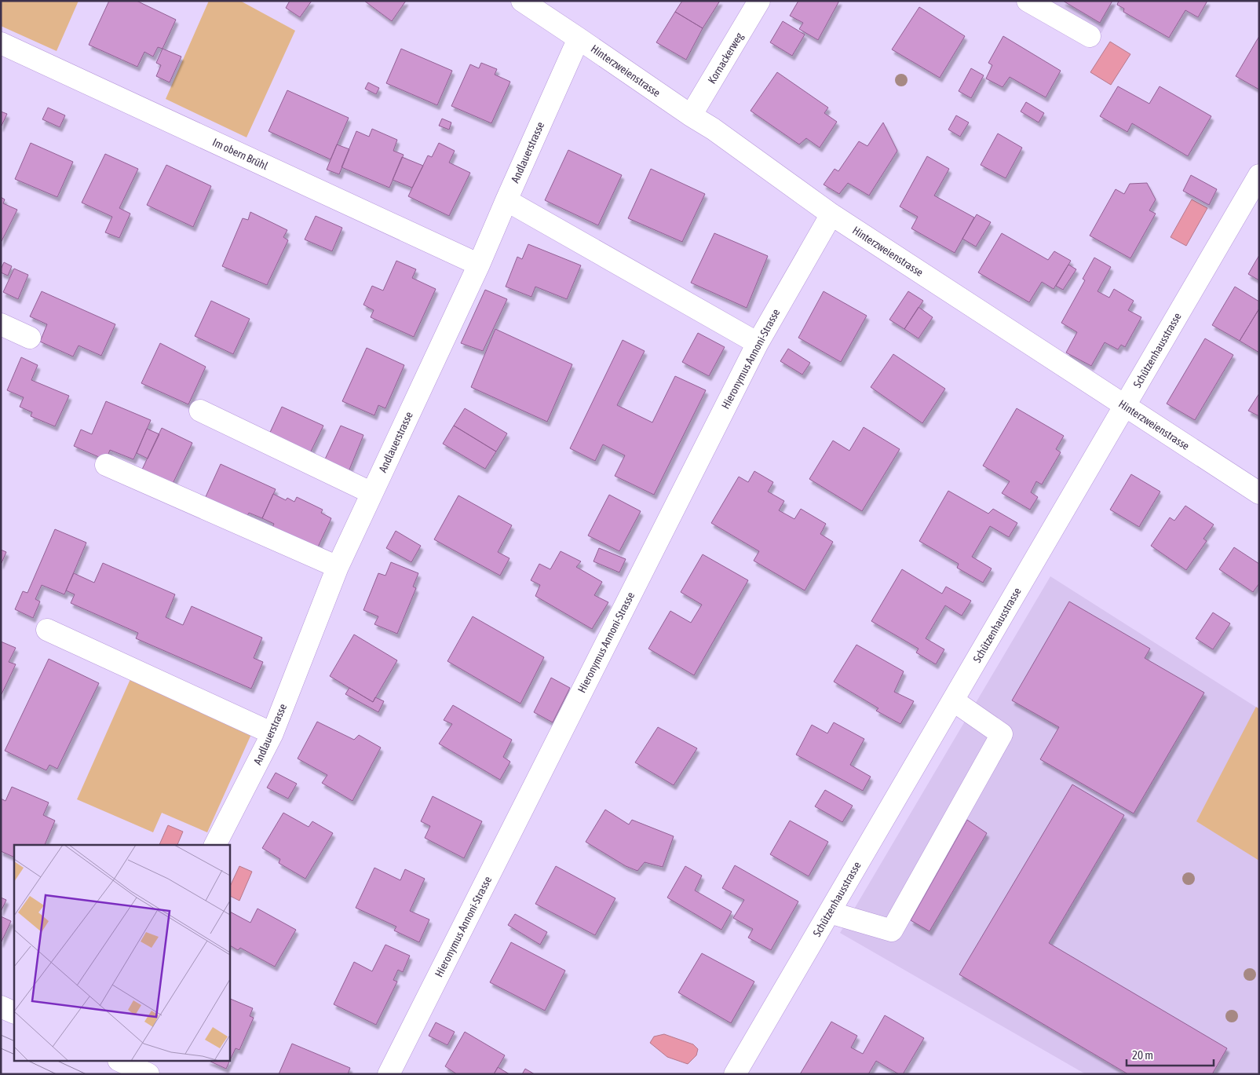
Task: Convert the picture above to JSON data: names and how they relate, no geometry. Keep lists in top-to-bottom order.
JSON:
{
  "streets": {
    "street": [
      "Kornackerweg",
      "Hinterzweienstrasse",
      "Andlauerstrasse",
      "Im obern Brühl",
      "Schützenhausstrasse",
      "Hieronymus Annoni-Strasse"
    ]
  },
  "crossings": [
    ["Kornackerweg", "Hinterzweienstrasse"],
    ["Hinterzweienstrasse", "Andlauerstrasse"],
    ["Hinterzweienstrasse", "Schützenhausstrasse"],
    ["Hinterzweienstrasse", "Hieronymus Annoni-Strasse"],
    ["Andlauerstrasse", "Im obern Brühl"]
  ],
  "scale_bar": "20 m"
}
